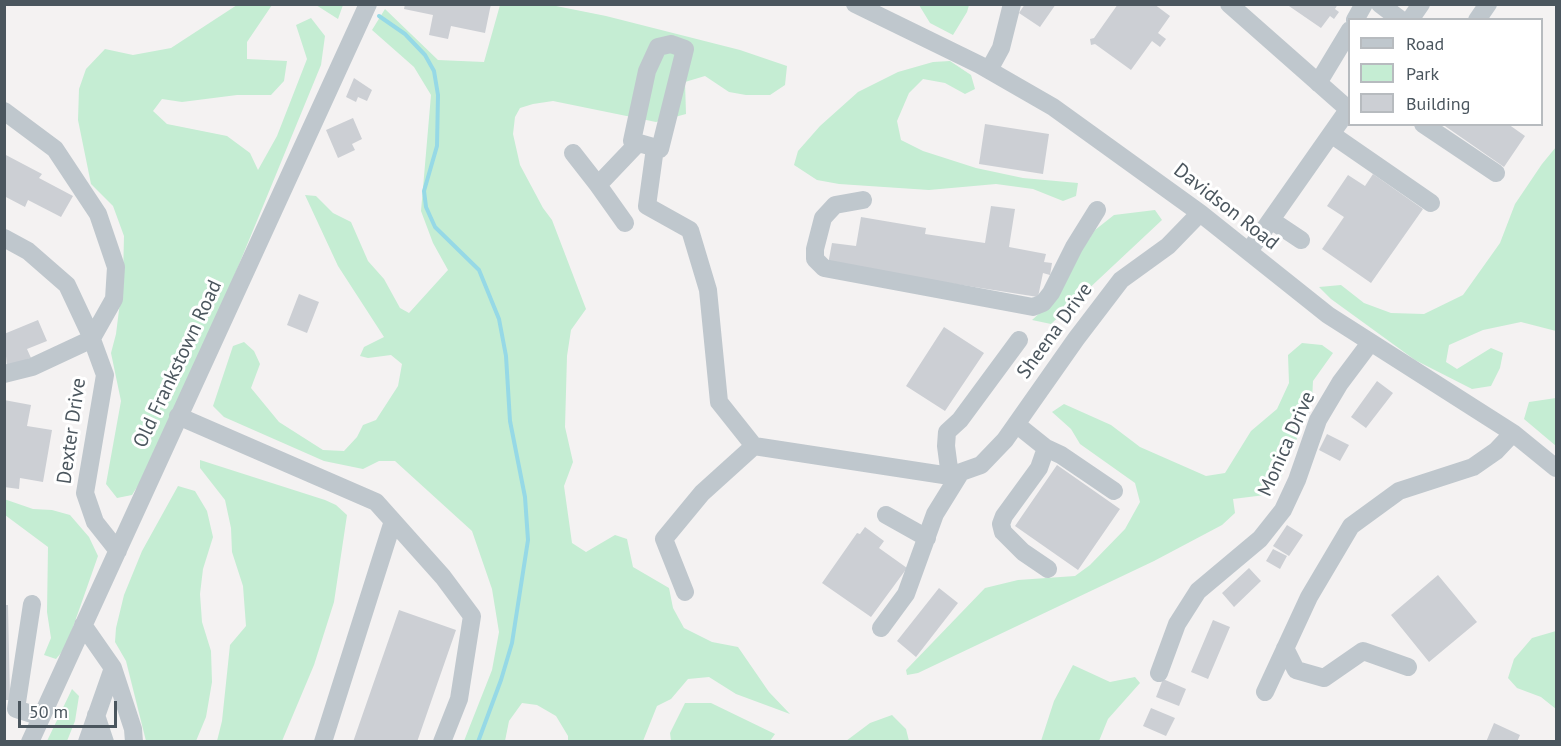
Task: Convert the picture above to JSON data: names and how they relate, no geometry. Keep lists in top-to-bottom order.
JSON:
{
  "streets": {
    "street": [
      "Davidson Road",
      "Sheena Drive",
      "Old Frankstown Road",
      "Dexter Drive",
      "Monica Drive"
    ]
  },
  "crossings": [
    ["Davidson Road", "Sheena Drive"],
    ["Davidson Road", "Monica Drive"],
    ["Old Frankstown Road", "Dexter Drive"]
  ],
  "legend": ["Road", "Park", "Building"],
  "scale_bar": "50 m"
}
